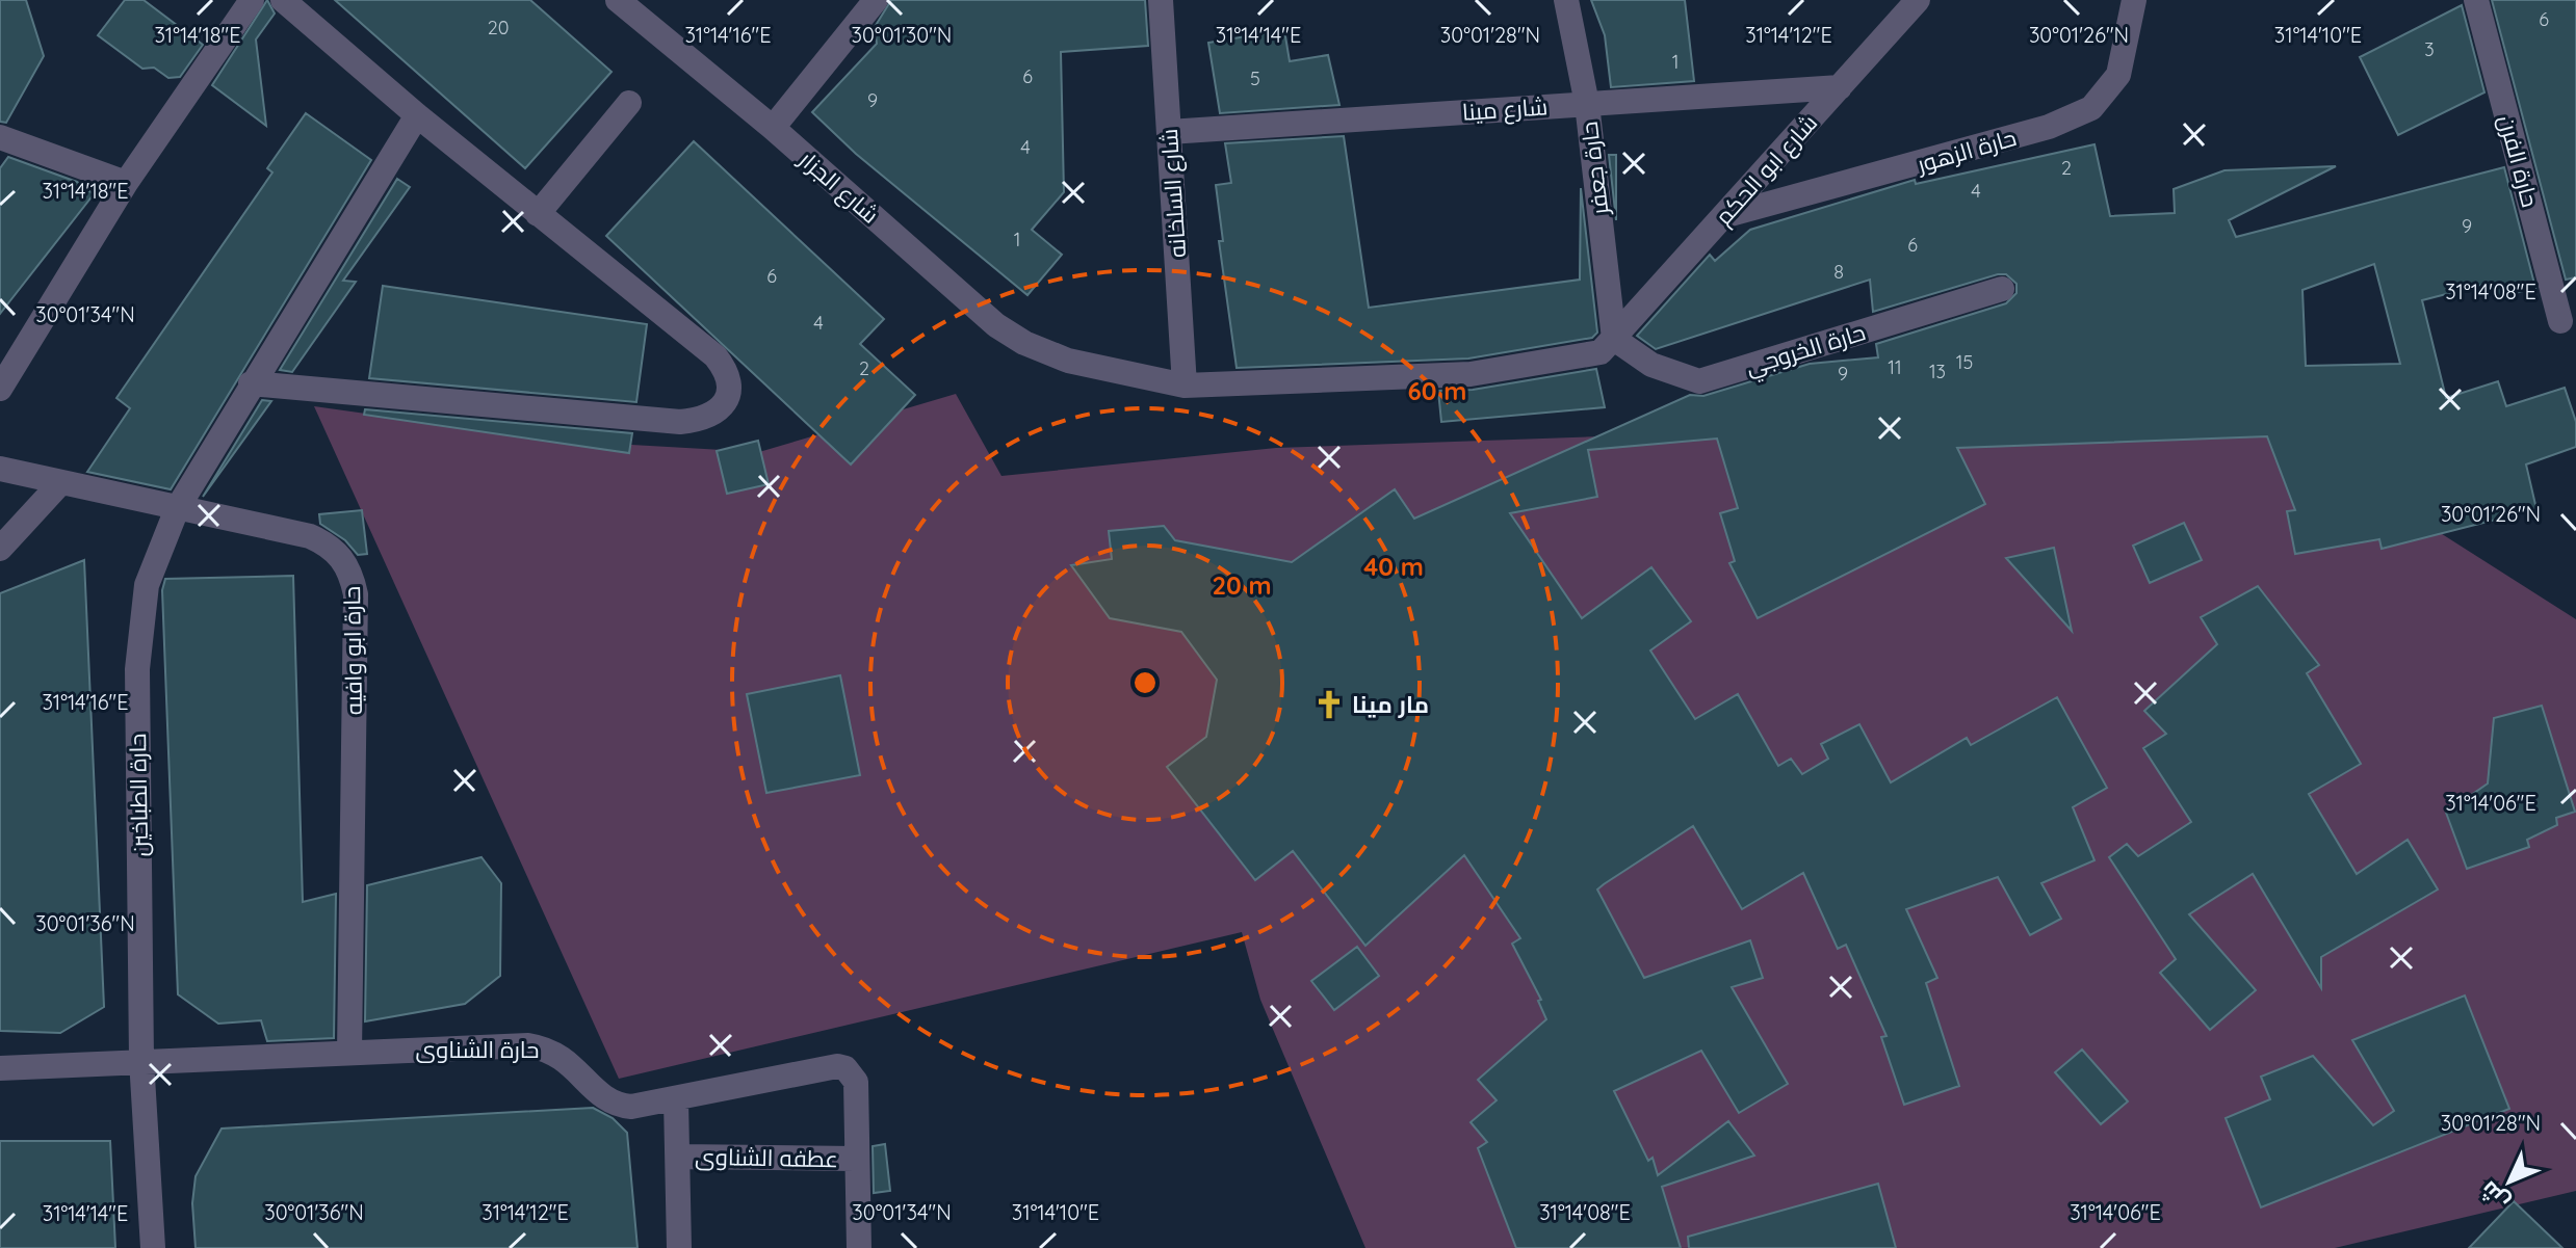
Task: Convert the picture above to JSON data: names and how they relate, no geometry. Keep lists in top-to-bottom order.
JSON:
{
  "streets": {
    "street": [
      "شارع مينا",
      "حارة الزهور",
      "حارة الفرن",
      "حارة جعفر",
      "شارع ابو الحكم",
      "شارع الجزار",
      "شارع السلخانه",
      "حارة الخروجي",
      "حارة ابو وافيه",
      "حارة الطباخين",
      "حارة الشناوى",
      "عطفه الشناوى"
    ]
  },
  "crossings": [
    ["شارع مينا", "حارة جعفر"],
    ["شارع مينا", "شارع ابو الحكم"],
    ["شارع مينا", "شارع السلخانه"],
    ["حارة الزهور", "شارع ابو الحكم"],
    ["حارة جعفر", "شارع ابو الحكم"],
    ["حارة جعفر", "حارة الخروجي"],
    ["شارع ابو الحكم", "حارة الخروجي"],
    ["شارع الجزار", "شارع السلخانه"],
    ["حارة ابو وافيه", "حارة الطباخين"],
    ["حارة ابو وافيه", "حارة الشناوى"],
    ["حارة الطباخين", "حارة الشناوى"],
    ["حارة الشناوى", "عطفه الشناوى"]
  ],
  "places": {
    "church": ["مار مينا"]
  },
  "house_numbers": [
    "6",
    "20",
    "3",
    "1",
    "6",
    "5",
    "9",
    "4",
    "2",
    "4",
    "9",
    "1",
    "6",
    "8",
    "6",
    "4",
    "15",
    "11",
    "2",
    "13",
    "9"
  ],
  "north": "bottom left",
  "coordinates": [
    "31°14'18\"E",
    "31°14'16\"E",
    "31°14'14\"E",
    "31°14'12\"E",
    "31°14'10\"E",
    "30°01'30\"N",
    "30°01'28\"N",
    "30°01'26\"N",
    "31°14'08\"E",
    "30°01'34\"N",
    "31°14'06\"E",
    "30°01'36\"N"
  ],
  "rings": ["60 m", "40 m", "20 m"]
}
